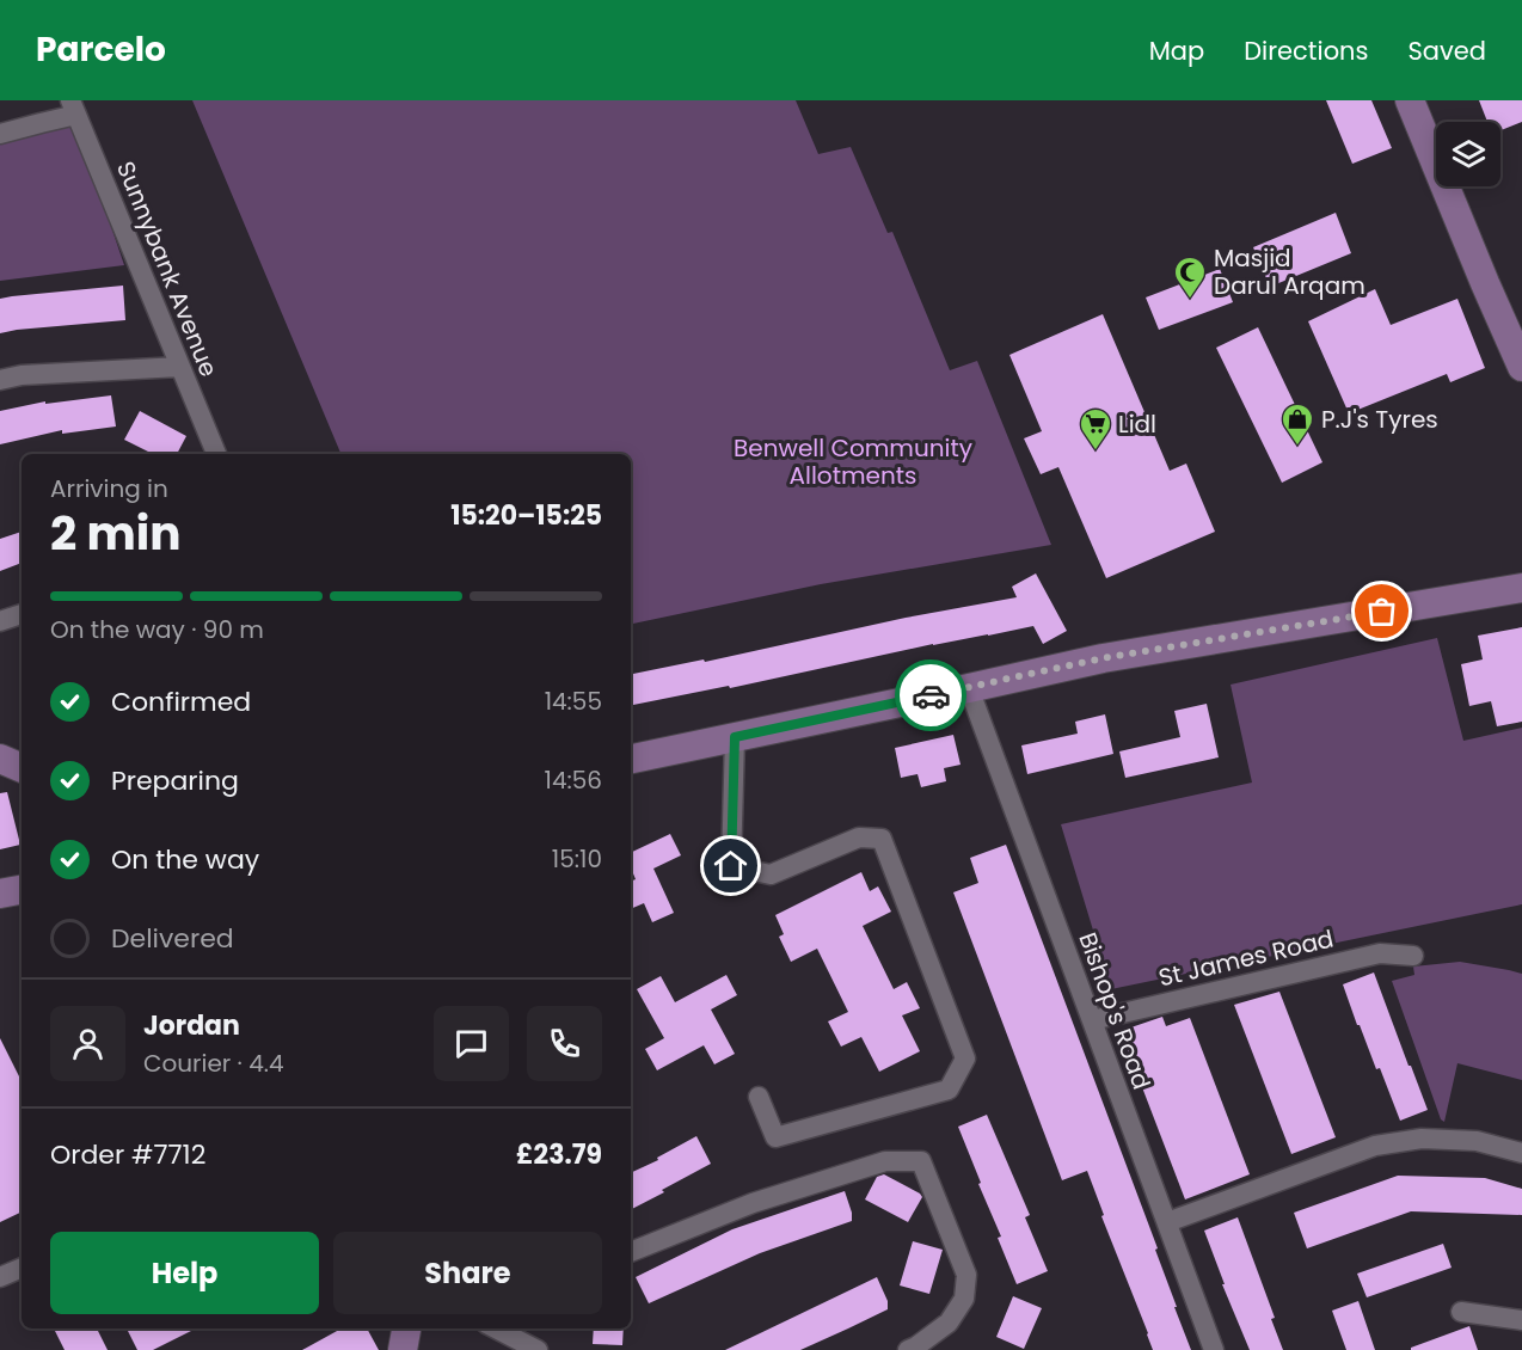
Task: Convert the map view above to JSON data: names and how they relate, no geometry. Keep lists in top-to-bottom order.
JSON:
{
  "streets": {
    "street": ["Sunnybank Avenue", "St James Road", "Bishop's Road"]
  },
  "crossings": [
    ["St James Road", "Bishop's Road"]
  ],
  "parks": ["Benwell Community Allotments"],
  "places": {
    "mosque": ["Masjid Darul Arqam"],
    "shop": ["P.J's Tyres"],
    "supermarket": ["Lidl"]
  },
  "page": {
    "header": "Parcelo",
    "nav": ["Map", "Directions", "Saved"],
    "heading": ["2 min", "Arriving in", "15:20–15:25"],
    "panel": [
      "Jordan",
      "Courier · 4.4",
      "Order #7712",
      "£23.79"
    ],
    "bar": "On the way · 90 m",
    "list": [
      ["Confirmed", "14:55"],
      ["Preparing", "14:56"],
      ["On the way", "15:10"],
      "Delivered"
    ],
    "buttons": ["Help", "Share"]
  }
}
